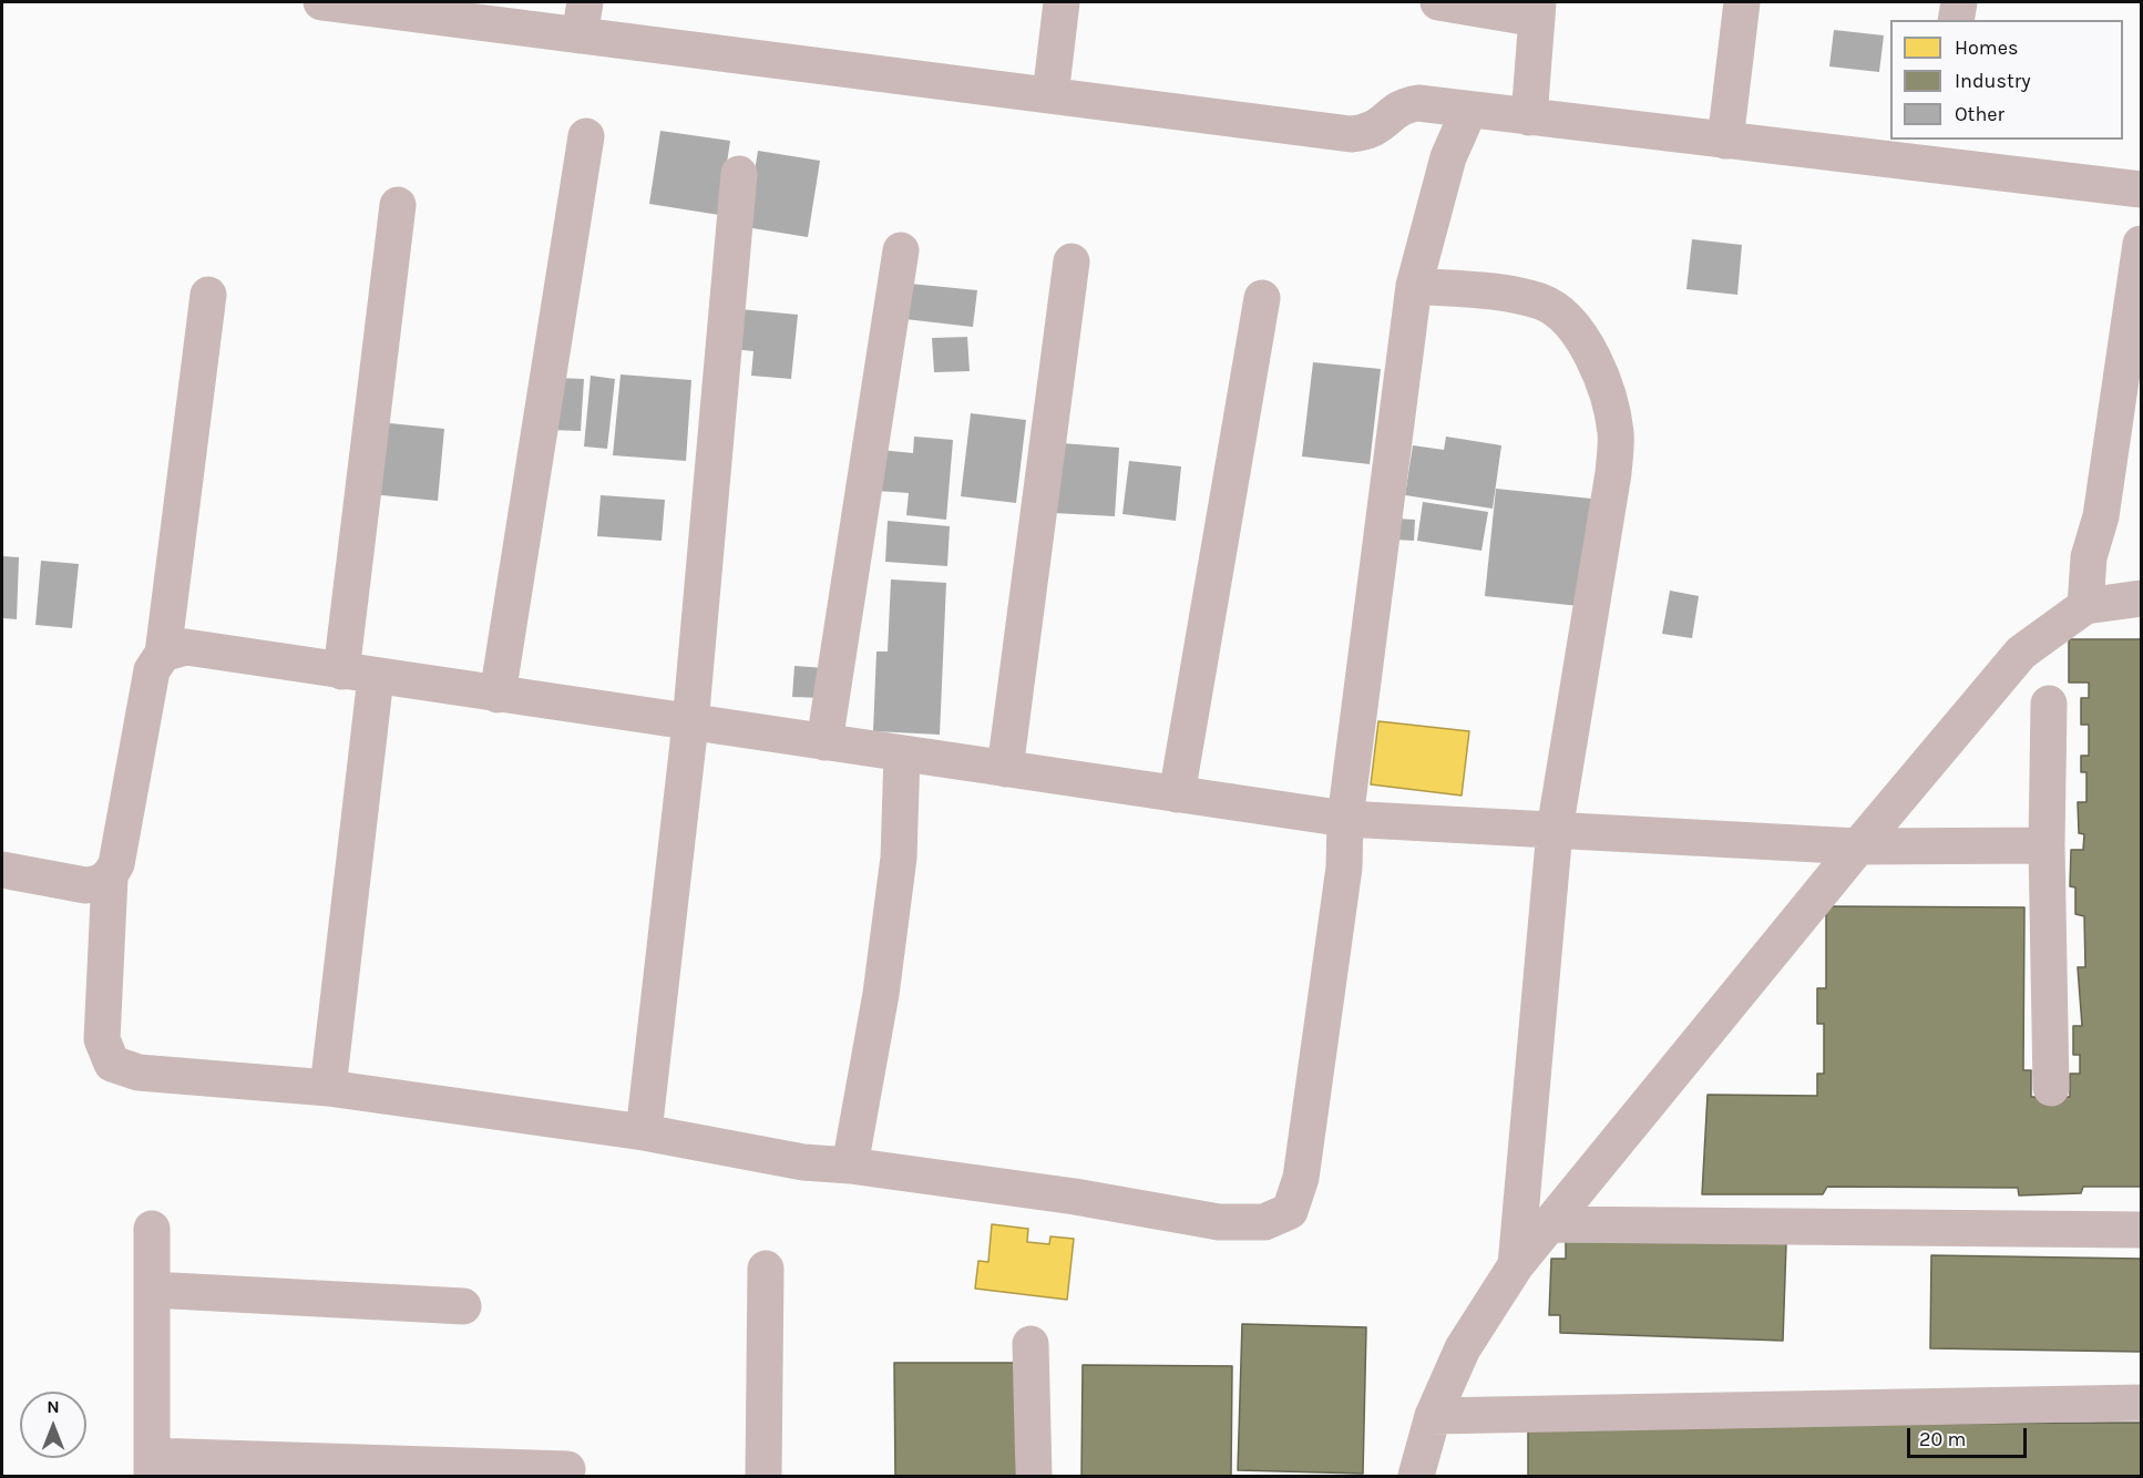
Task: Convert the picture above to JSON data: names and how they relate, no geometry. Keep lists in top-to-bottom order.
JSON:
{
  "legend": ["Homes", "Industry", "Other"],
  "scale_bar": "20 m",
  "north": "top"
}
